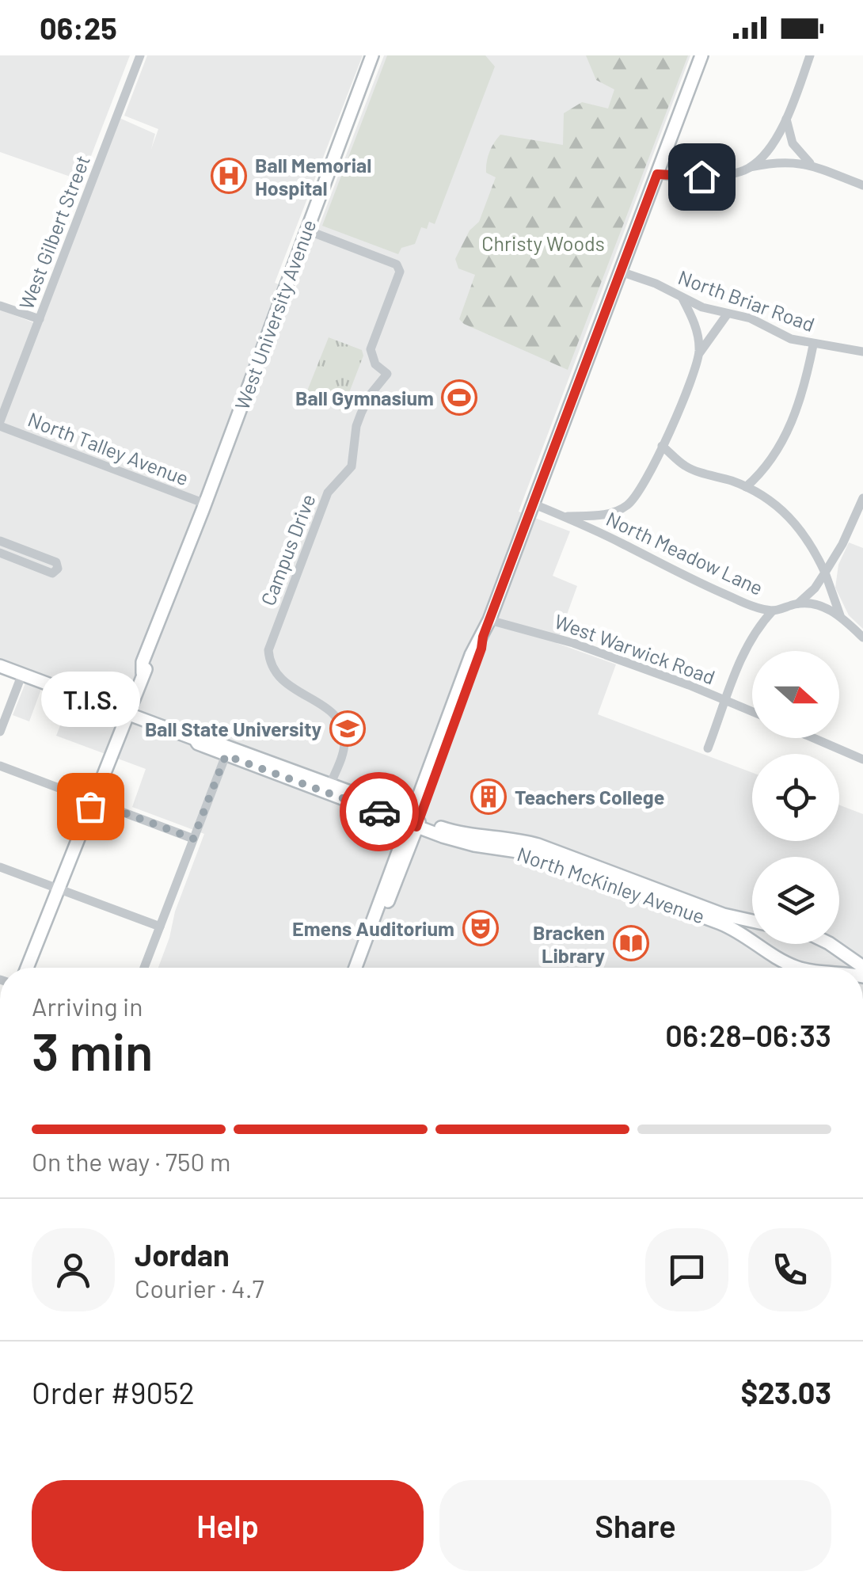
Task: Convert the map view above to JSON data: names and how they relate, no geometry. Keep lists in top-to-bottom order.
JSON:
{
  "streets": {
    "street": [
      "West Gilbert Street",
      "North Briar Road",
      "West University Avenue",
      "North Talley Avenue",
      "Campus Drive",
      "North Meadow Lane",
      "West Warwick Road",
      "North McKinley Avenue"
    ]
  },
  "crossings": [
    ["West Gilbert Street", "North Talley Avenue"],
    ["West University Avenue", "North Talley Avenue"],
    ["West University Avenue", "Campus Drive"],
    ["West University Avenue", "North McKinley Avenue"],
    ["Campus Drive", "North McKinley Avenue"]
  ],
  "parks": ["Christy Woods"],
  "places": {
    "hospital": ["Ball Memorial Hospital"],
    "sports": ["Ball Gymnasium"],
    "school or university": ["Ball State University"],
    "building": ["Teachers College"],
    "other": ["T.I.S."],
    "theatre": ["Emens Auditorium"],
    "library": ["Bracken Library"]
  },
  "north": "right",
  "page": {
    "status": "06:25",
    "bubble": "T.I.S.",
    "heading": ["3 min", "Arriving in", "06:28–06:33"],
    "panel": [
      "Jordan",
      "Courier · 4.7",
      "Order #9052",
      "$23.03"
    ],
    "bar": "On the way · 750 m",
    "buttons": ["Help", "Share"]
  }
}
